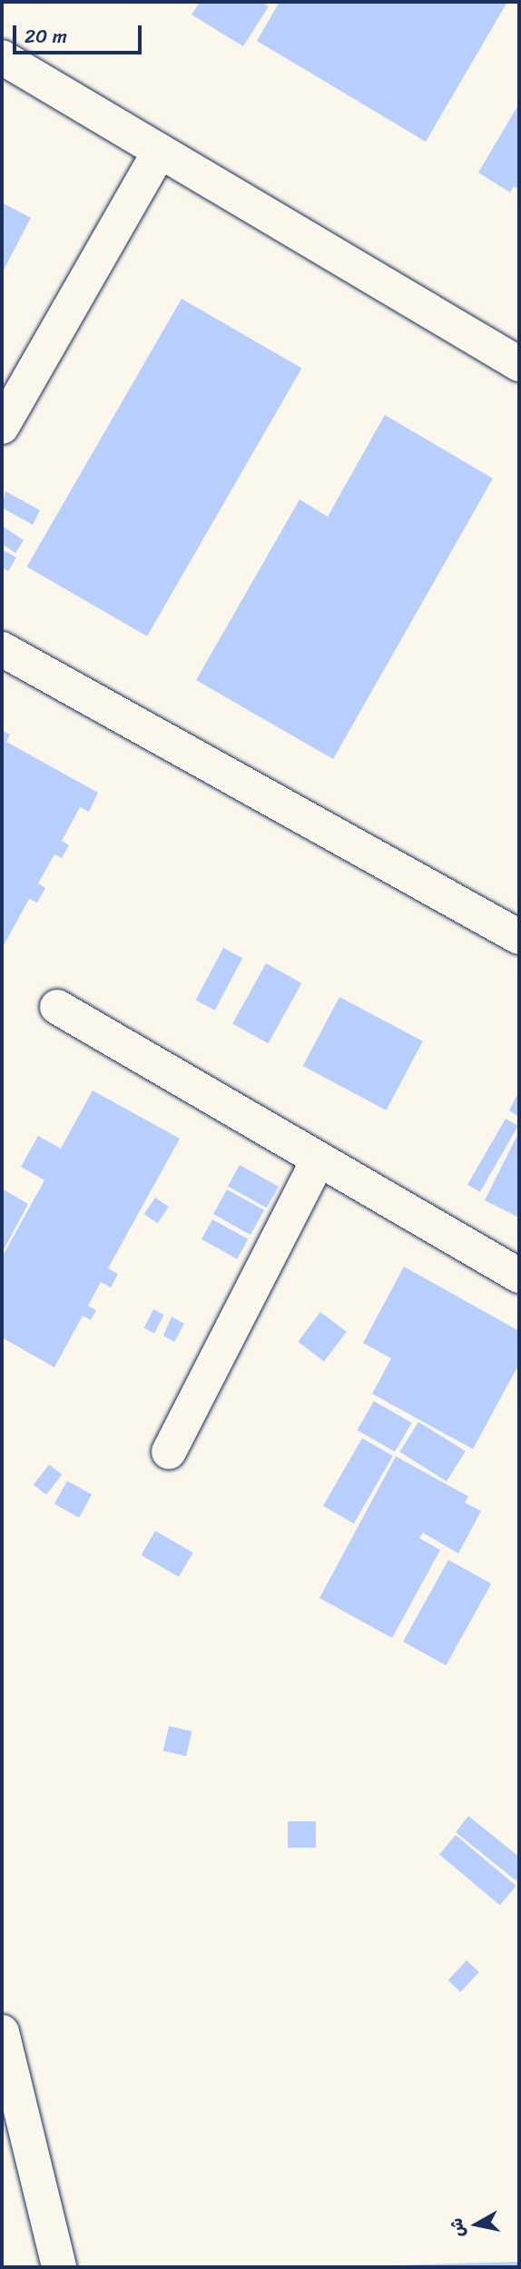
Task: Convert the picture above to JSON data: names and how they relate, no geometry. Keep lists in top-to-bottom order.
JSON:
{
  "scale_bar": "20 m",
  "north": "left"
}
